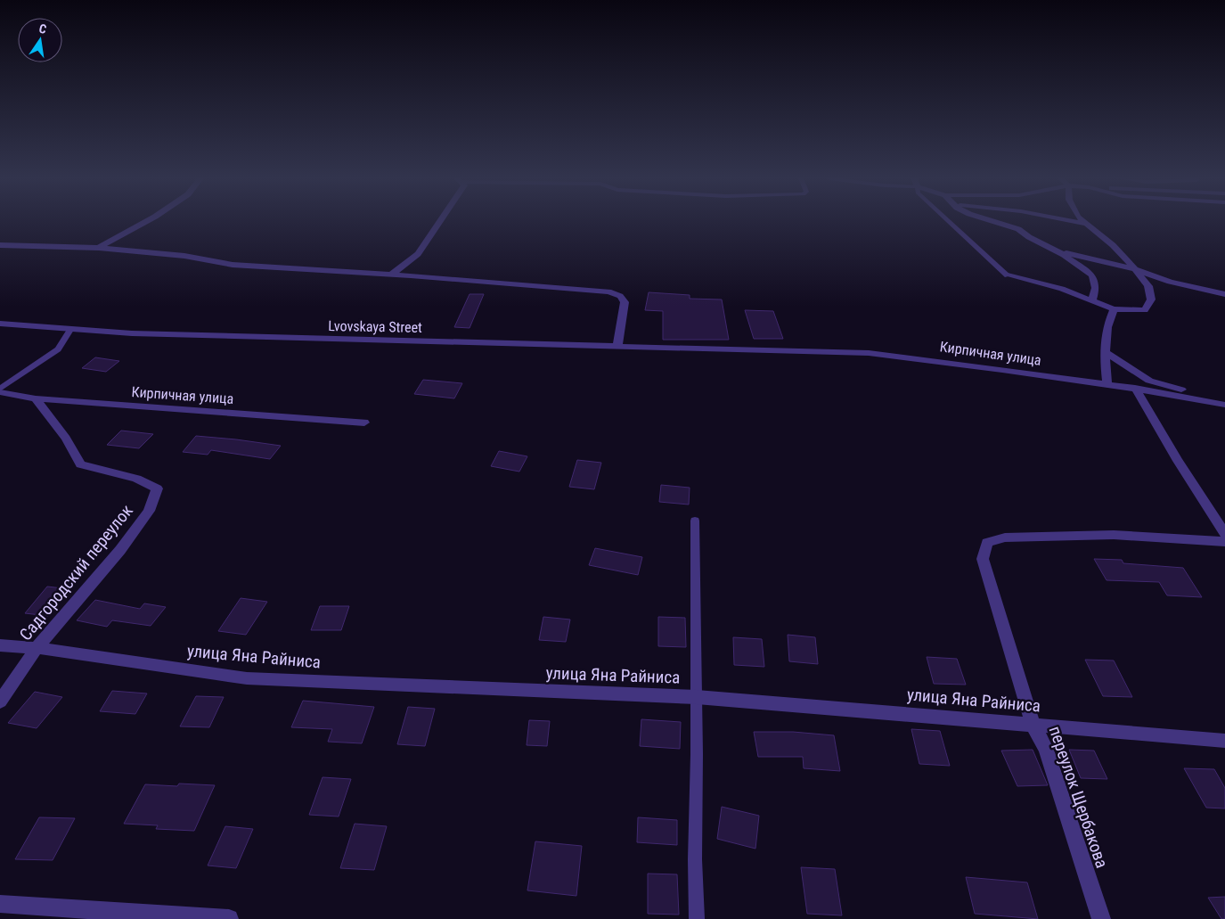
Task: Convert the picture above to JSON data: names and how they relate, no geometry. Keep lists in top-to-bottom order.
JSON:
{
  "streets": {
    "street": [
      "Lvovskaya Street",
      "Кирпичная улица",
      "Садгородский переулок",
      "улица Яна Райниса",
      "переулок Щербакова"
    ]
  },
  "crossings": [
    ["Lvovskaya Street", "Кирпичная улица"],
    ["Кирпичная улица", "Садгородский переулок"],
    ["Садгородский переулок", "улица Яна Райниса"],
    ["улица Яна Райниса", "переулок Щербакова"]
  ],
  "north": "top"
}
